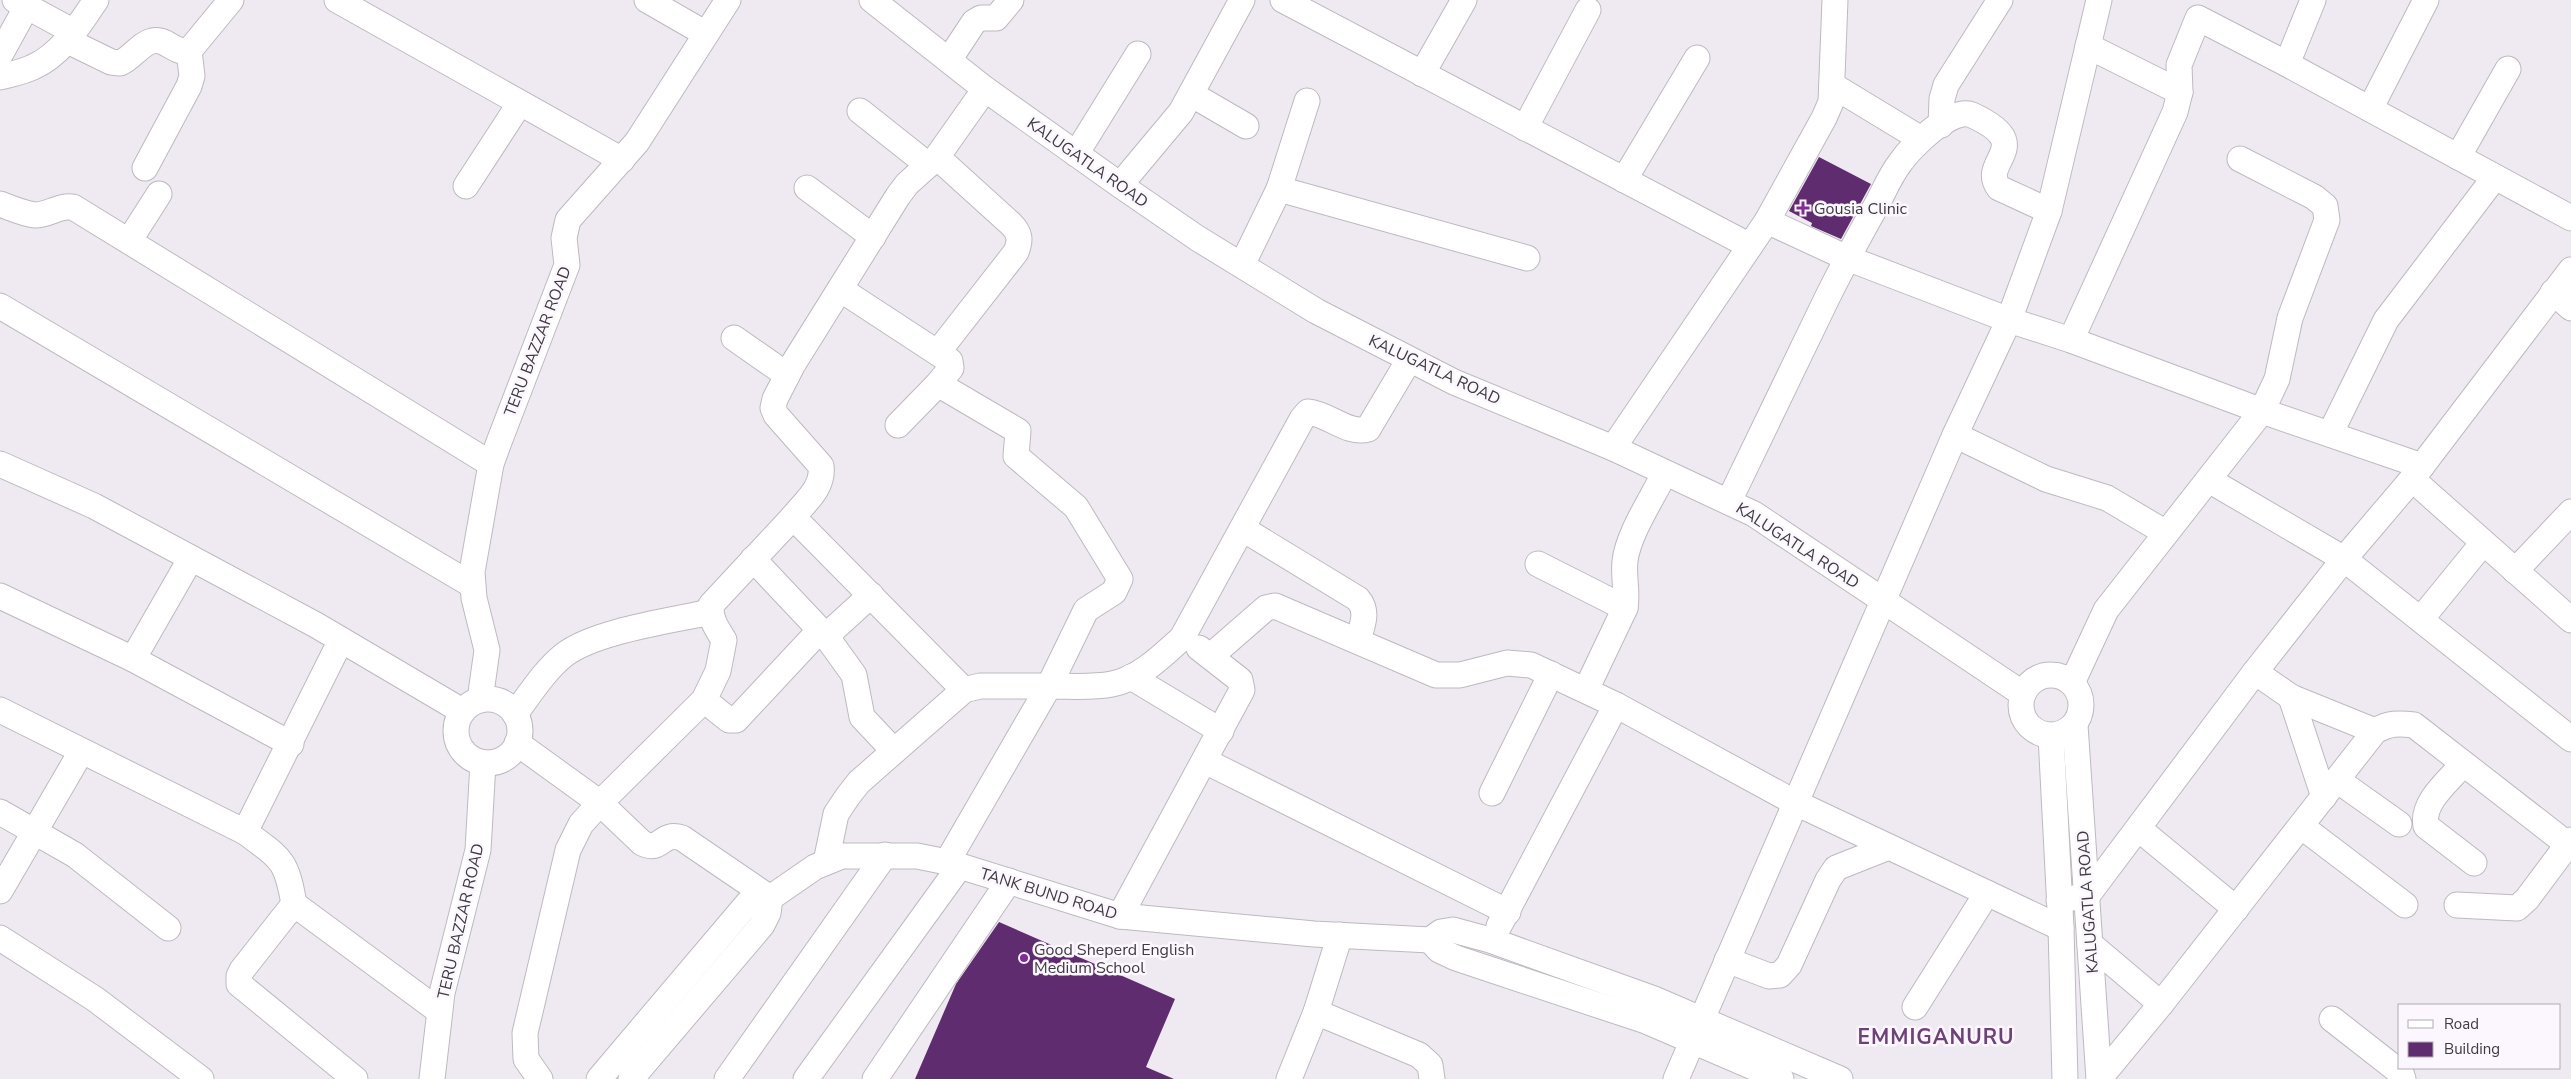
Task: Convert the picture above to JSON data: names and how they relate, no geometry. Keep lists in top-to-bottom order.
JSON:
{
  "streets": {
    "street": ["KALUGATLA ROAD", "TERU BAZZAR ROAD", "TANK BUND ROAD"]
  },
  "districts": ["EMMIGANURU"],
  "places": {
    "health": ["Gousia Clinic"],
    "other": ["Good Sheperd English Medium School"]
  },
  "legend": ["Road", "Building"]
}
